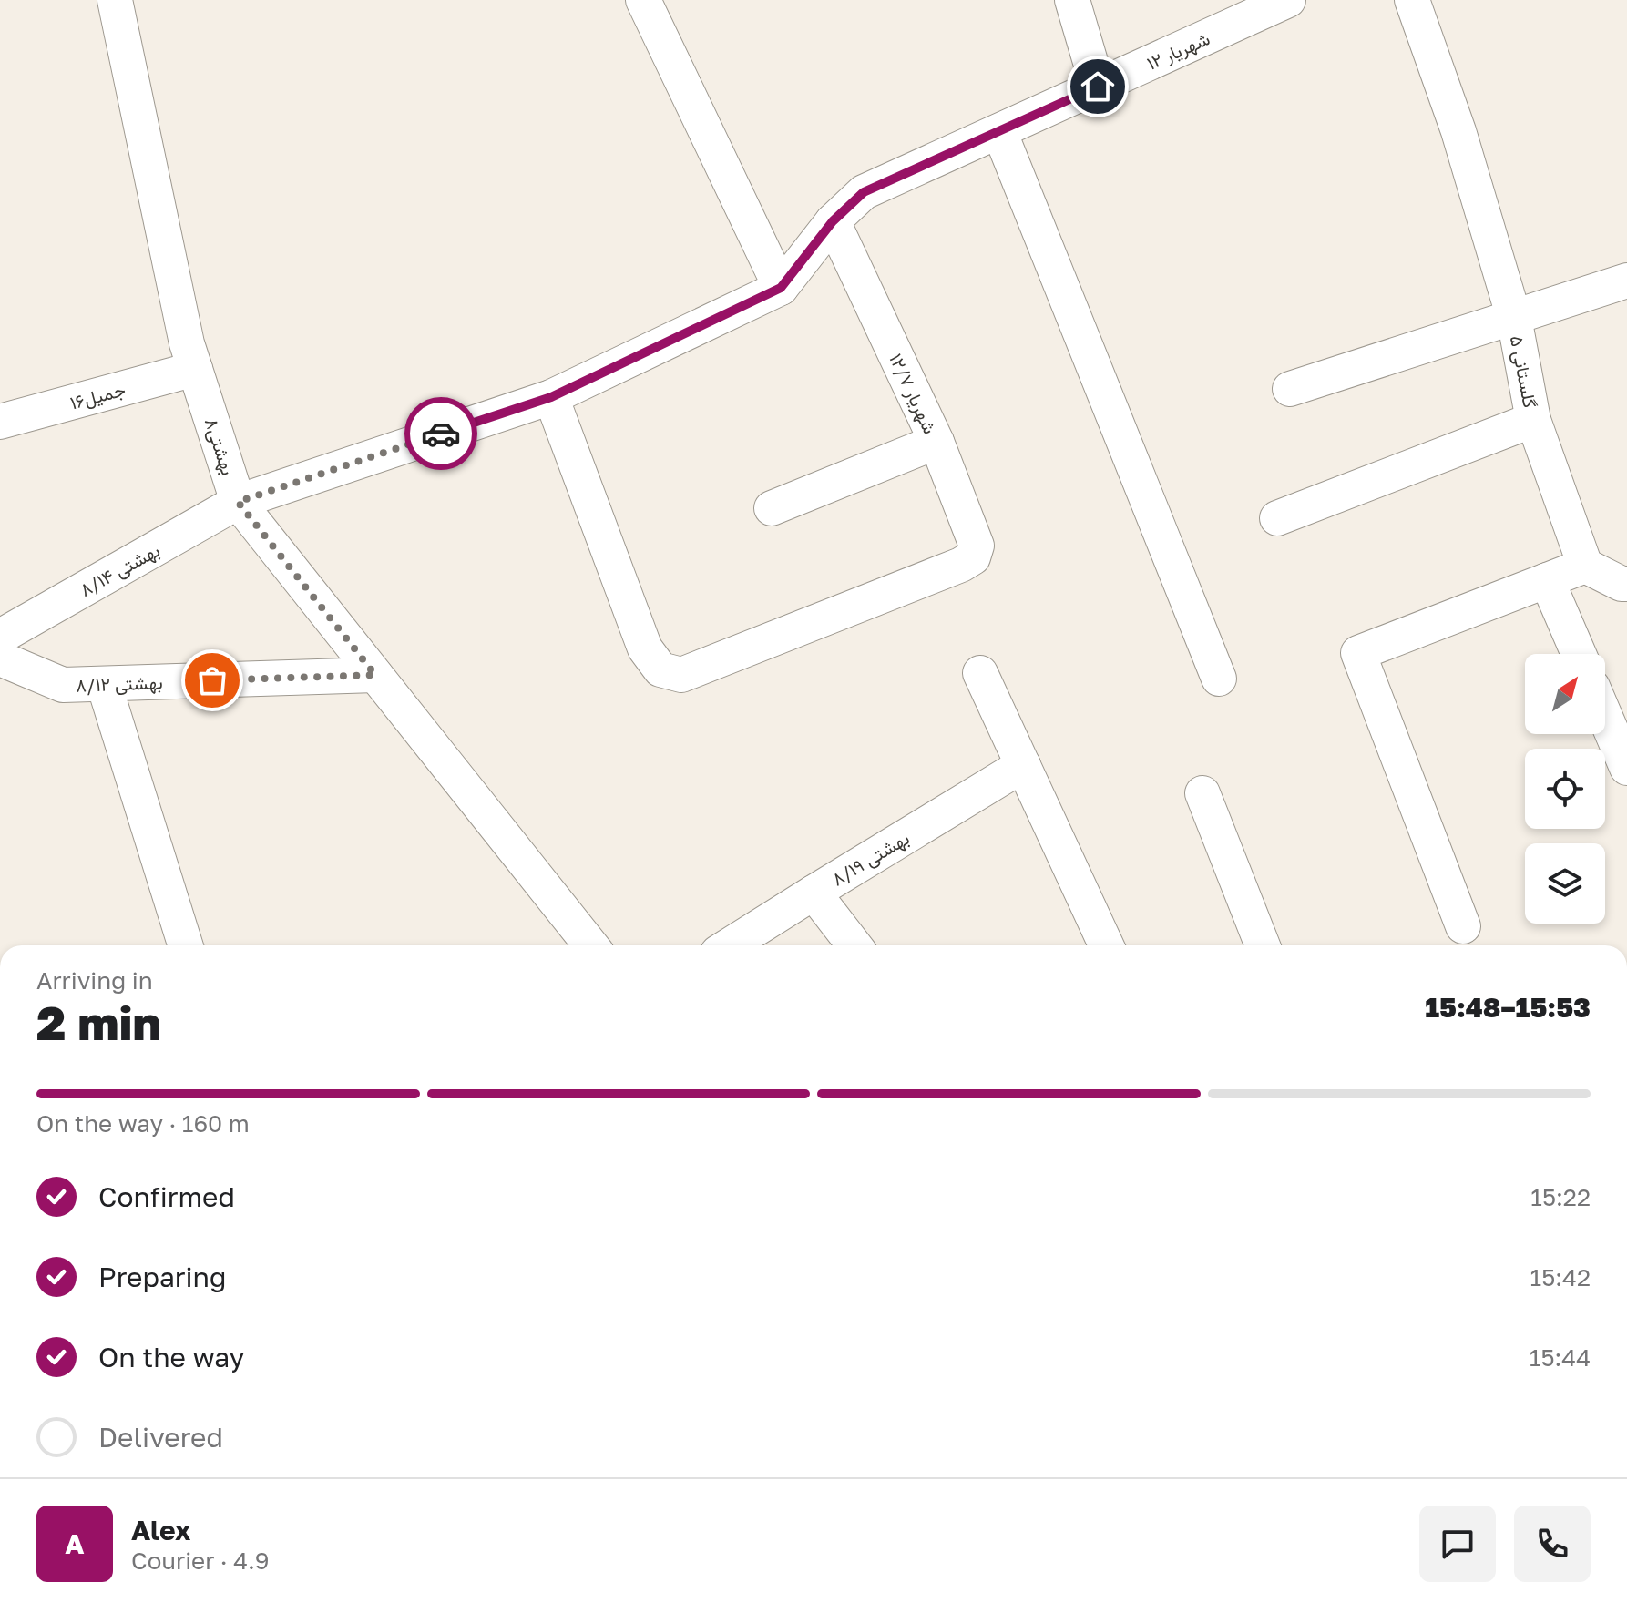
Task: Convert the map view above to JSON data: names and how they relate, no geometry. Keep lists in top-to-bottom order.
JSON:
{
  "streets": {
    "street": [
      "شهریار ۱۲",
      "گلستانی ۵",
      "شهریار ۱۲/۷",
      "جمیل١۶",
      "بهشتی۸",
      "بهشتی ۸/۱۴",
      "بهشتی ۸/۱۲",
      "بهشتی ۸/۱۹"
    ]
  },
  "crossings": [
    ["شهریار ۱۲", "شهریار ۱۲/۷"],
    ["شهریار ۱۲", "بهشتی ۸/۱۴"],
    ["شهریار ۱۲/۷", "بهشتی ۸/۱۴"],
    ["جمیل١۶", "بهشتی۸"],
    ["بهشتی۸", "بهشتی ۸/۱۴"],
    ["بهشتی۸", "بهشتی ۸/۱۲"]
  ],
  "north": "top right",
  "page": {
    "heading": ["2 min", "Arriving in", "15:48–15:53"],
    "panel": ["Alex", "Courier · 4.9"],
    "bar": "On the way · 160 m",
    "list": [
      ["Confirmed", "15:22"],
      ["Preparing", "15:42"],
      ["On the way", "15:44"],
      "Delivered"
    ],
    "round": "A"
  }
}
